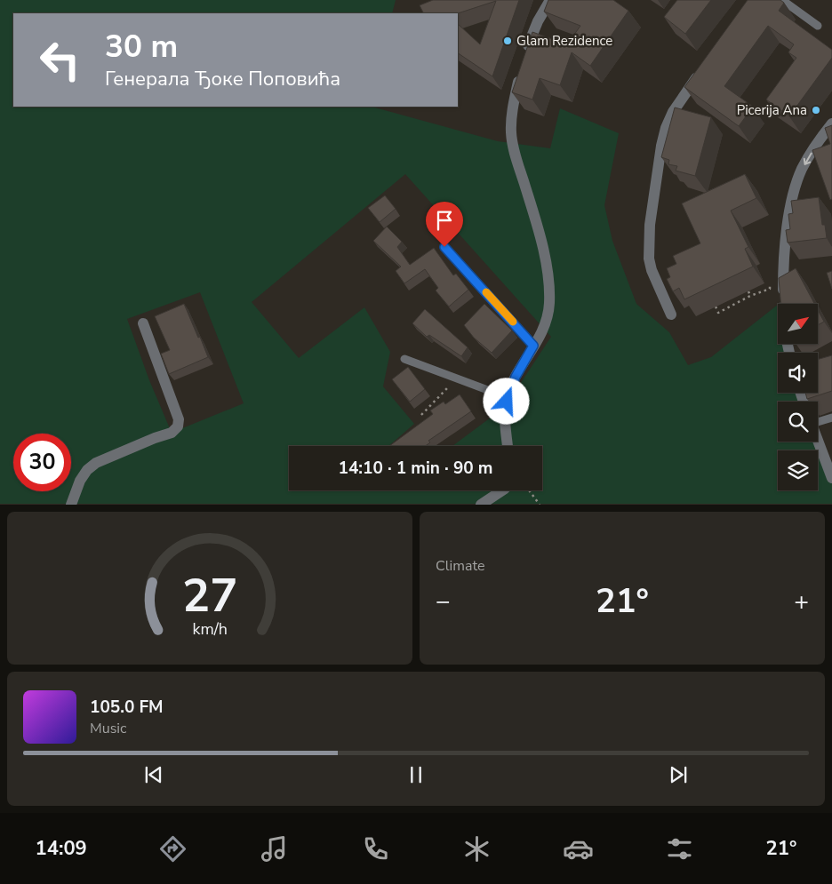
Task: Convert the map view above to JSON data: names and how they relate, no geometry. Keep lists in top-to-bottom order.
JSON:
{
  "places": ["Glam Rezidence", "Picerija Ana"],
  "north": "top right",
  "page": {
    "turn": ["30 m", "Генерала Ђоке Поповића"],
    "limit": "30",
    "trip": "14:10 · 1 min · 90 m",
    "tile": "Climate",
    "heat": ["−", "21°", "+"],
    "song": ["105.0 FM", "Music"],
    "tabs": ["14:09", "21°"],
    "gauge": ["27", "km/h"]
  }
}
